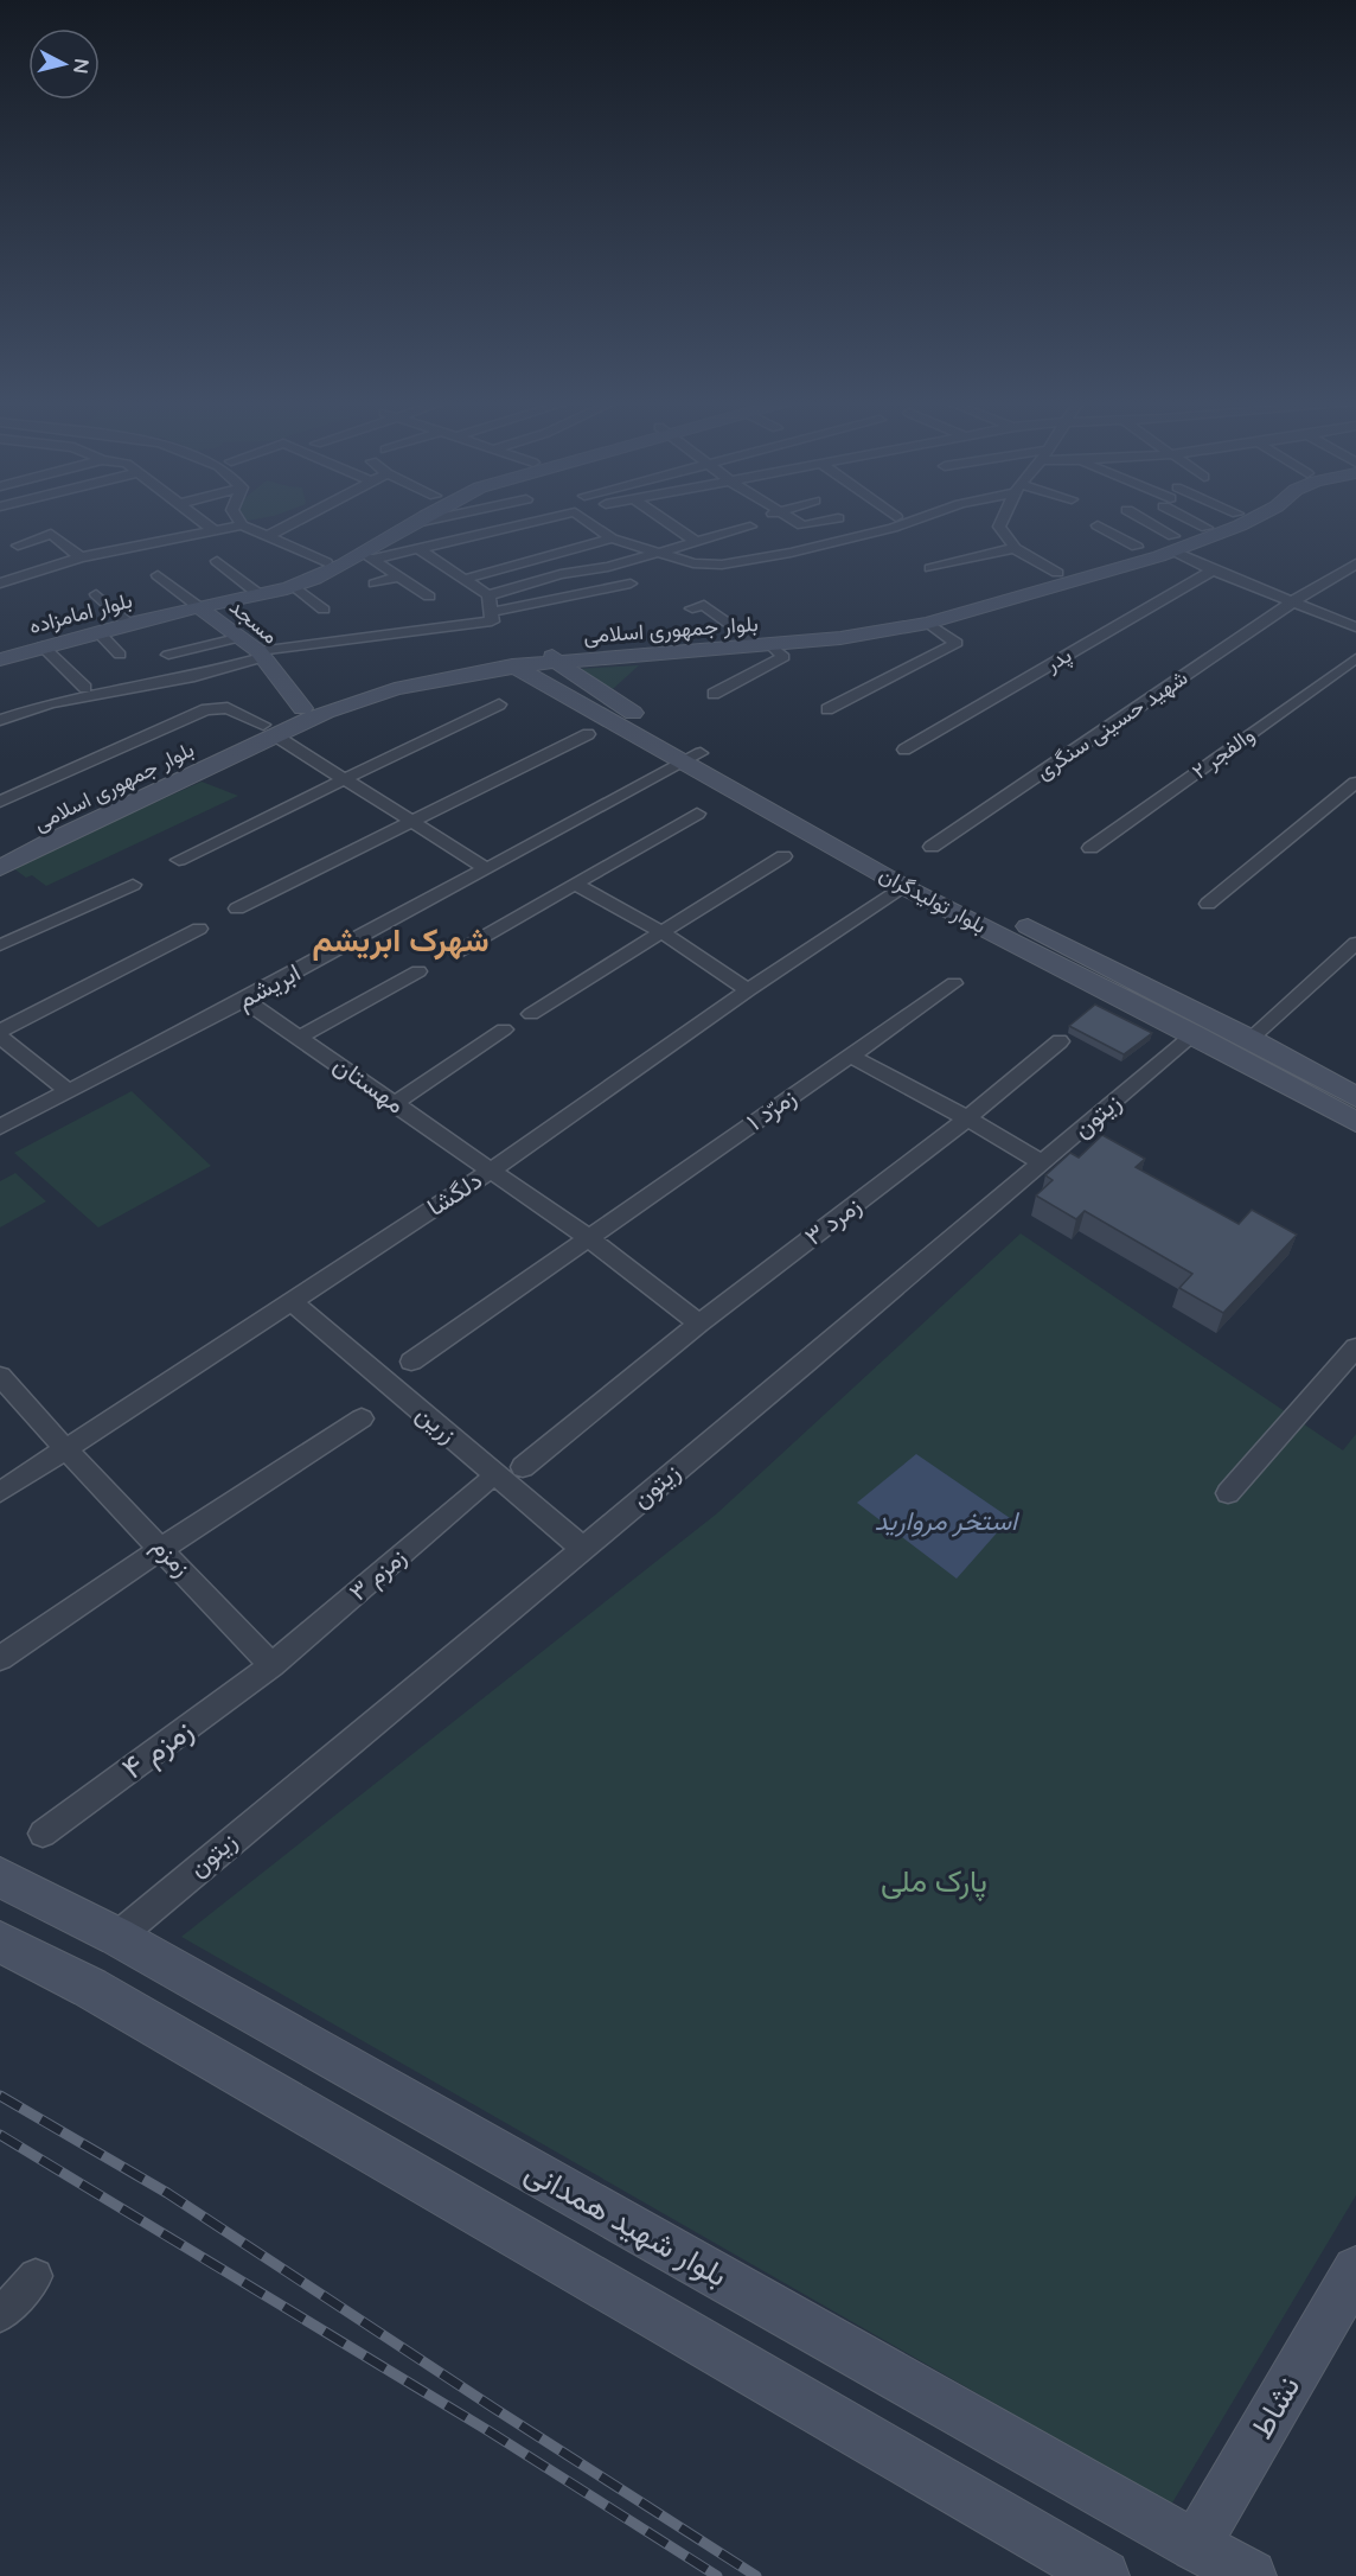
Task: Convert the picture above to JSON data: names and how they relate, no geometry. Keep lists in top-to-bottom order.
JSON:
{
  "streets": {
    "main road": [
      "بلوار امامزاده",
      "مسجد",
      "بلوار جمهوری اسلامی",
      "بلوار تولیدگران",
      "بلوار شهید همدانی",
      "نشاط"
    ],
    "street": [
      "پدر",
      "شهید حسینی سنگری",
      "والفجر ۲",
      "ابریشم",
      "مهستان",
      "زمرّد ۱",
      "زیتون",
      "دلگشا",
      "زمرد ۳",
      "زرین",
      "زمزم",
      "زمزم ۳",
      "زمزم ۴"
    ]
  },
  "crossings": [
    ["بلوار امامزاده", "مسجد"],
    ["مسجد", "بلوار جمهوری اسلامی"],
    ["بلوار جمهوری اسلامی", "پدر"],
    ["بلوار جمهوری اسلامی", "بلوار تولیدگران"],
    ["بلوار تولیدگران", "ابریشم"],
    ["بلوار تولیدگران", "زیتون"],
    ["بلوار تولیدگران", "دلگشا"],
    ["ابریشم", "مهستان"],
    ["مهستان", "زمرّد ۱"],
    ["مهستان", "دلگشا"],
    ["مهستان", "زمرد ۳"],
    ["زیتون", "زرین"],
    ["زیتون", "بلوار شهید همدانی"],
    ["دلگشا", "زرین"],
    ["دلگشا", "زمزم"],
    ["زمزم", "زمزم ۳"],
    ["زمزم", "زمزم ۴"],
    ["زمزم ۳", "زمزم ۴"],
    ["بلوار شهید همدانی", "نشاط"]
  ],
  "districts": ["شهرک ابریشم"],
  "water": ["استخر مروارید"],
  "parks": ["پارک ملی"],
  "north": "right"
}
